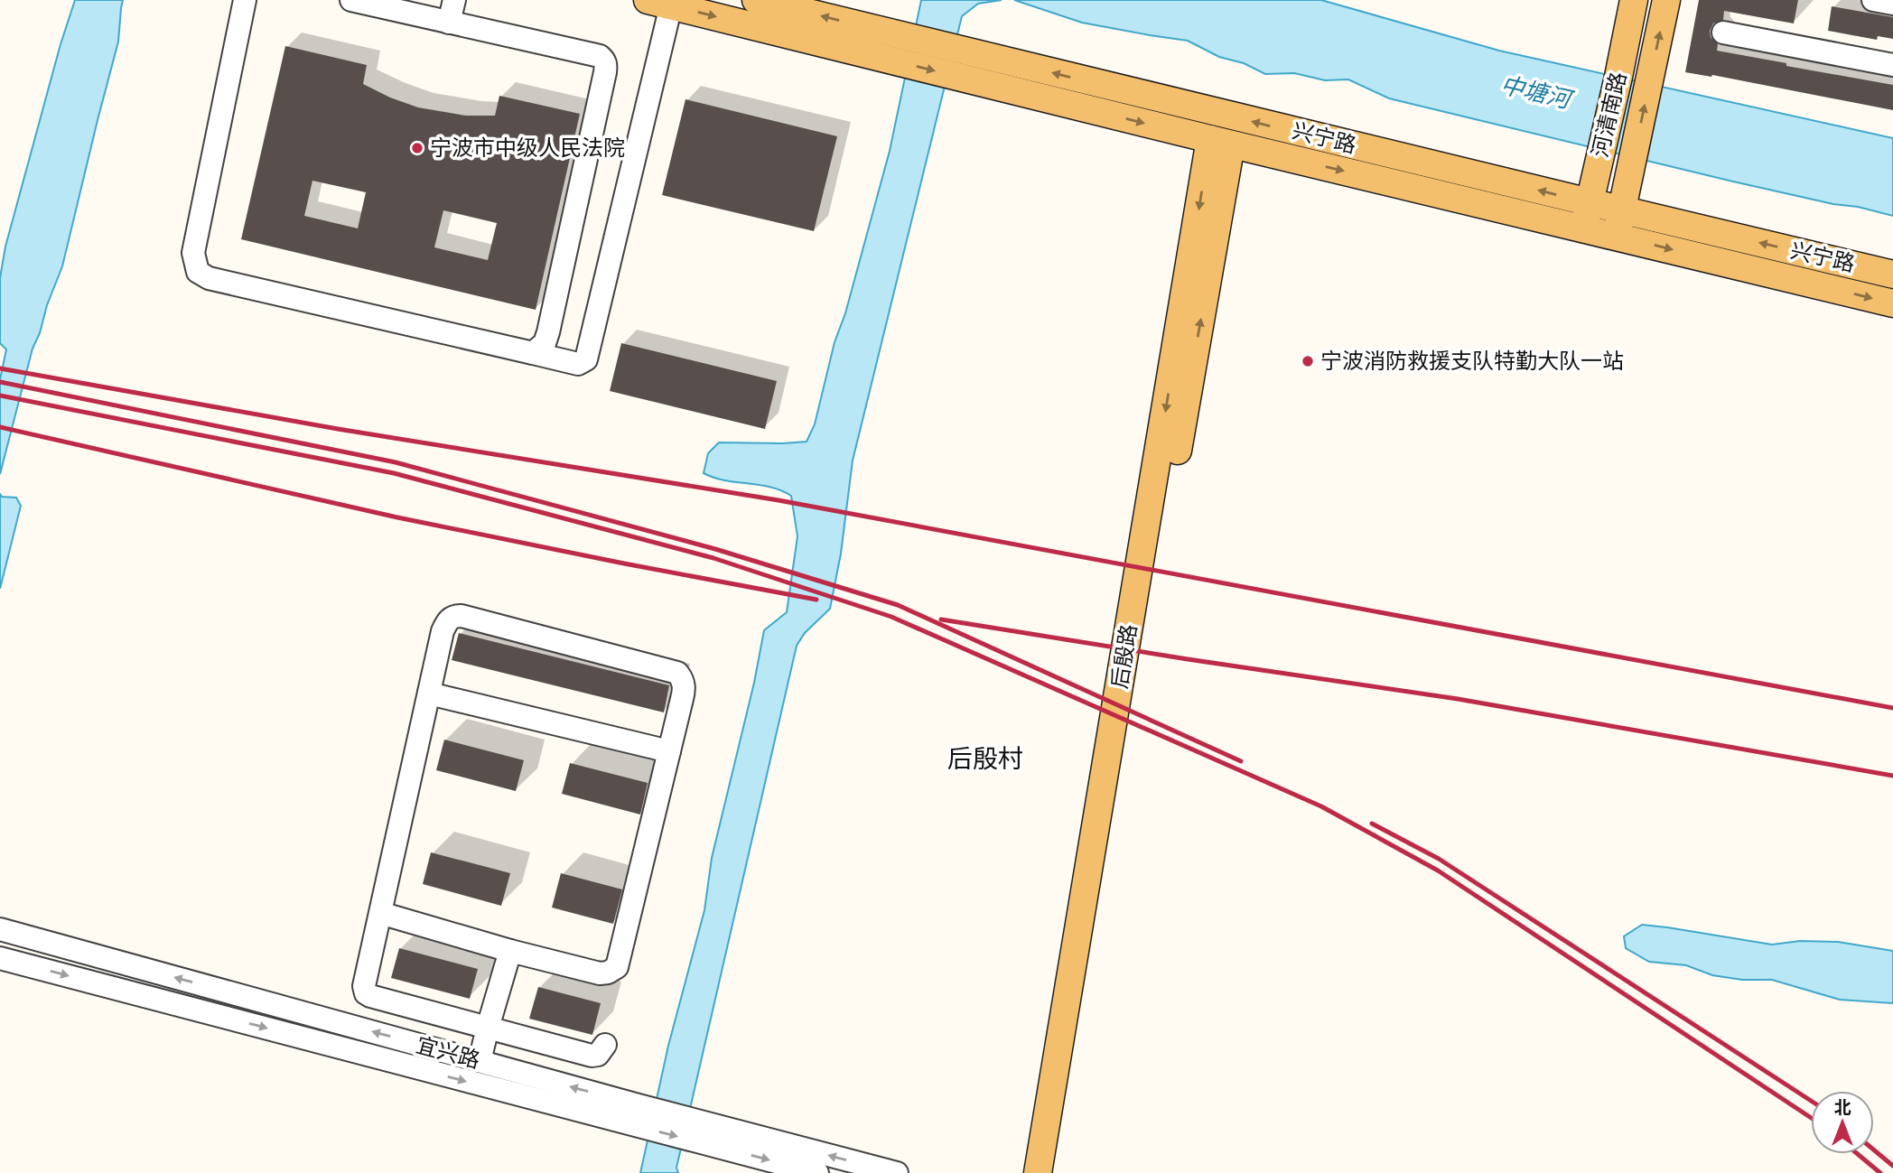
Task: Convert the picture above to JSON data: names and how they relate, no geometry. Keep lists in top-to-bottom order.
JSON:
{
  "streets": {
    "main road": ["河清南路", "兴宁路", "后殷路"],
    "street": ["宜兴路"]
  },
  "crossings": [
    ["河清南路", "兴宁路"]
  ],
  "districts": ["后殷村"],
  "water": ["中塘河"],
  "places": ["宁波市中级人民法院", "宁波消防救援支队特勤大队一站"],
  "north": "top"
}
